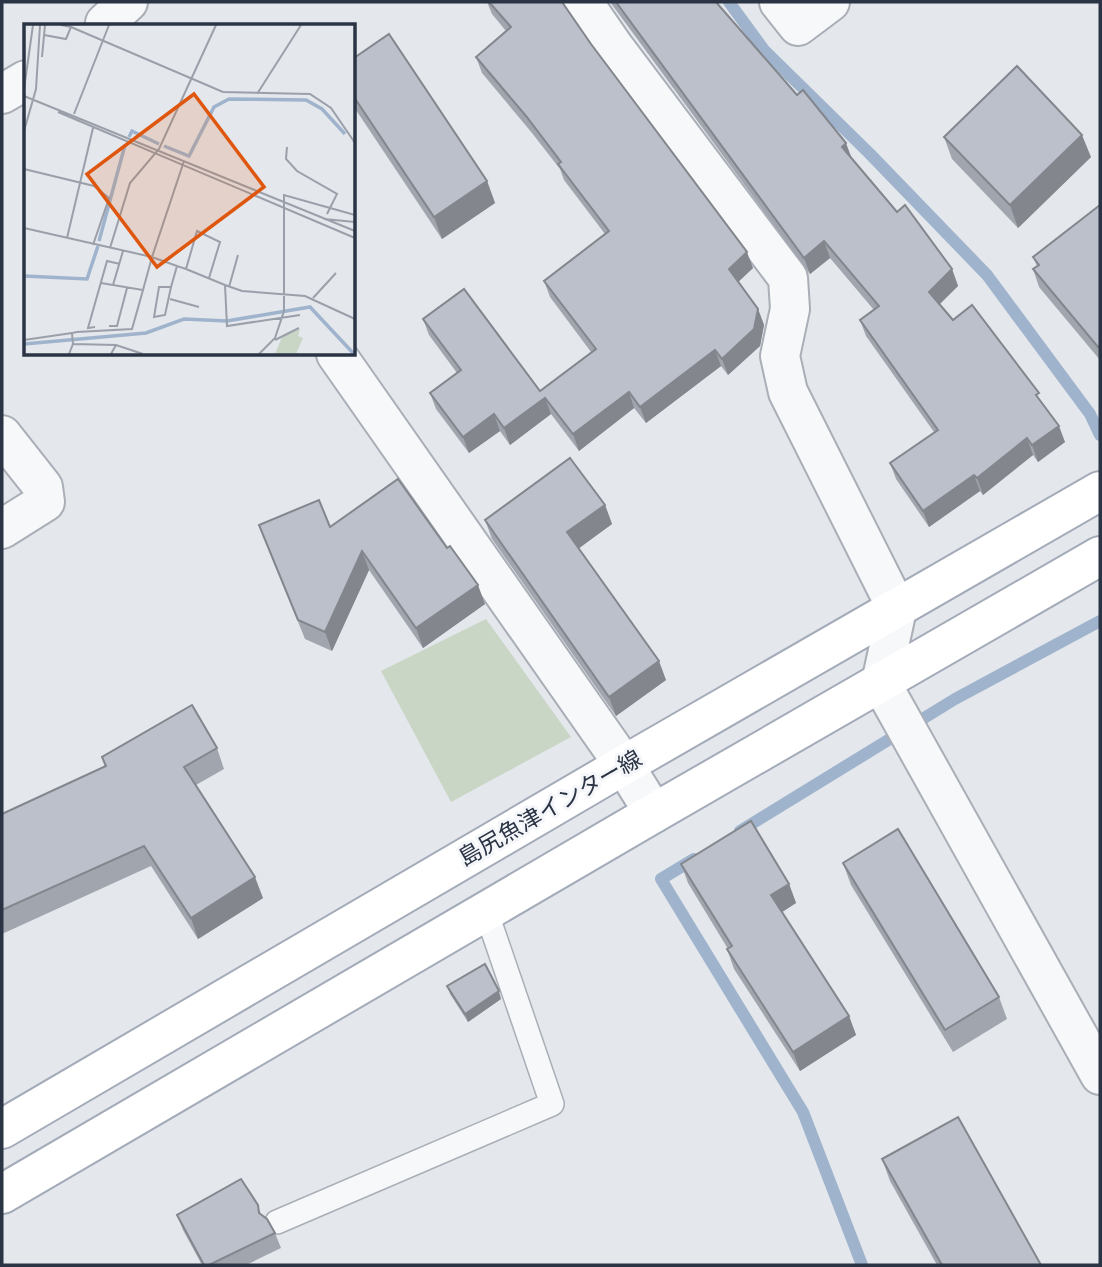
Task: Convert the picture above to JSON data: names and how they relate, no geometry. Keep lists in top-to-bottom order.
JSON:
{
  "streets": {
    "main road": ["島尻魚津インター線"]
  }
}
